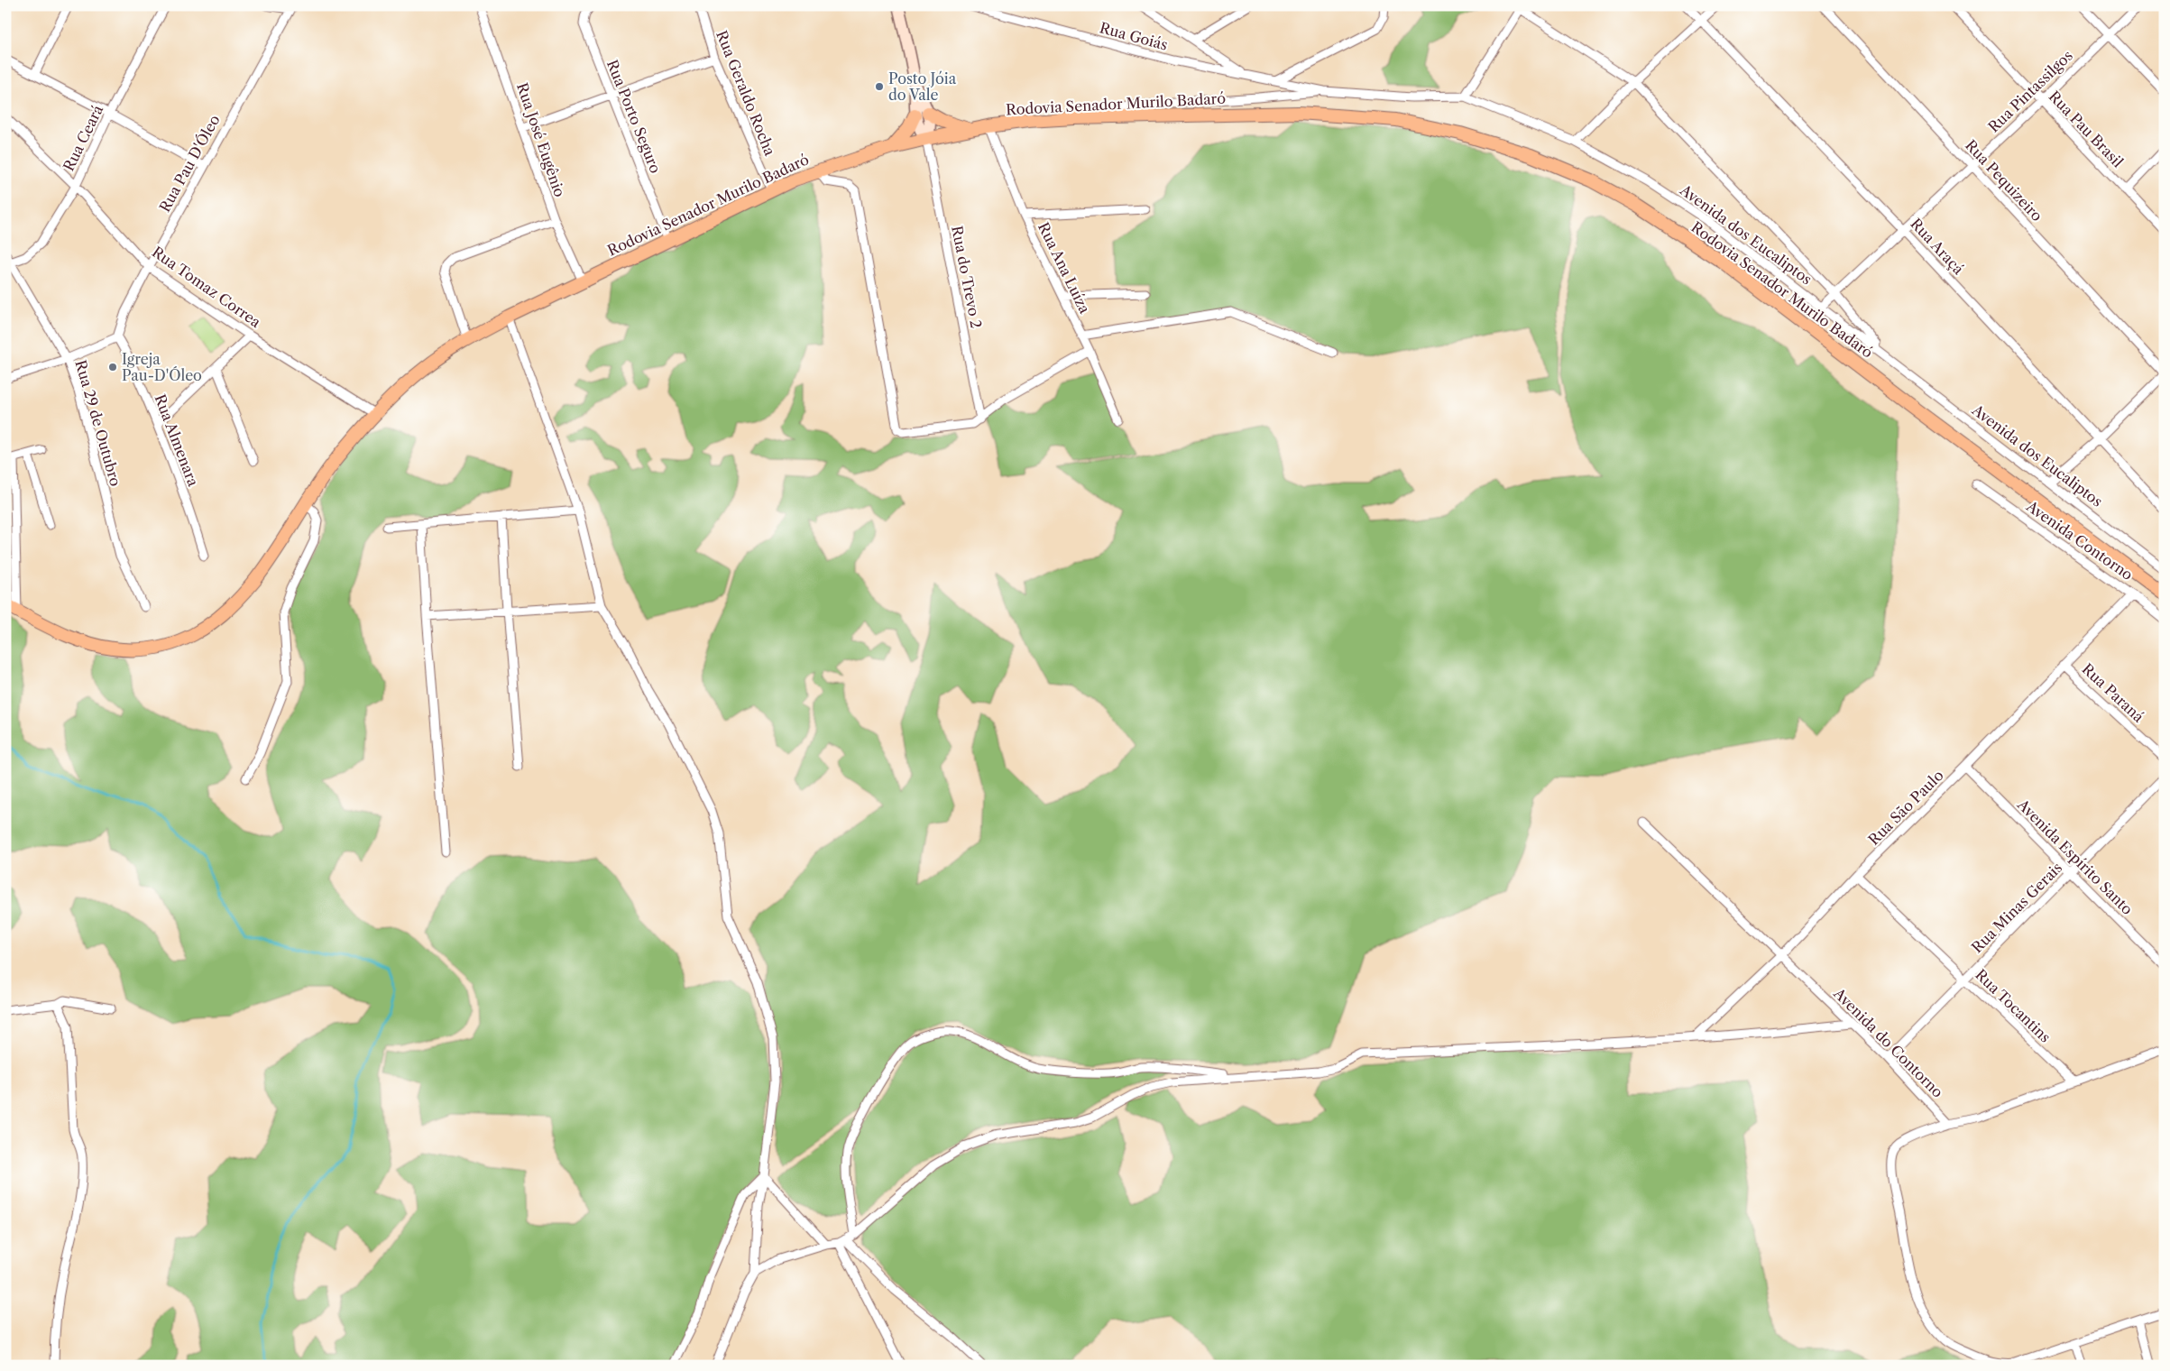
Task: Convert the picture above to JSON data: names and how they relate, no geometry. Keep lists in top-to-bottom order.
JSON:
{
  "streets": {
    "main road": ["Rodovia Senador Murilo Badaró"],
    "street": [
      "Rua Goiás",
      "Rua Pintassilgos",
      "Rua Geraldo Rocha",
      "Rua Porto Seguro",
      "Rua Pau Brasil",
      "Rua Ceará",
      "Rua José Eugênio",
      "Rua Pau D'Óleo",
      "Rua Pequizeiro",
      "Avenida dos Eucaliptos",
      "Rua Araçá",
      "Rua Ana Luíza",
      "Rua do Trevo 2",
      "Rua Tomaz Correa",
      "Rua 29 de Outubro",
      "Rua Almenara",
      "Avenida Contorno",
      "Rua Paraná",
      "Rua São Paulo",
      "Avenida Espírito Santo",
      "Rua Minas Gerais",
      "Rua Tocantins",
      "Avenida do Contorno"
    ]
  },
  "crossings": [
    ["Rua Goiás", "Avenida dos Eucaliptos"],
    ["Rua Pintassilgos", "Rua Pau Brasil"],
    ["Rua Pintassilgos", "Rua Pequizeiro"],
    ["Rua Pintassilgos", "Avenida dos Eucaliptos"],
    ["Rua Pintassilgos", "Rua Araçá"],
    ["Rua Geraldo Rocha", "Rodovia Senador Murilo Badaró"],
    ["Rodovia Senador Murilo Badaró", "Rua Porto Seguro"],
    ["Rodovia Senador Murilo Badaró", "Rua José Eugênio"],
    ["Rodovia Senador Murilo Badaró", "Rua Ana Luíza"],
    ["Rodovia Senador Murilo Badaró", "Rua do Trevo 2"],
    ["Rodovia Senador Murilo Badaró", "Rua Tomaz Correa"],
    ["Rua Ceará", "Rua Tomaz Correa"],
    ["Rua Ceará", "Rua 29 de Outubro"],
    ["Rua Pau D'Óleo", "Rua Tomaz Correa"],
    ["Rua Pau D'Óleo", "Rua Almenara"],
    ["Avenida Contorno", "Rua São Paulo"],
    ["Rua Paraná", "Rua São Paulo"],
    ["Rua São Paulo", "Avenida Espírito Santo"],
    ["Rua São Paulo", "Rua Tocantins"],
    ["Rua São Paulo", "Avenida do Contorno"],
    ["Avenida Espírito Santo", "Rua Minas Gerais"],
    ["Rua Minas Gerais", "Rua Tocantins"],
    ["Rua Minas Gerais", "Avenida do Contorno"]
  ],
  "places": ["Posto Jóia do Vale", "Igreja Pau-D'Óleo"]
}
